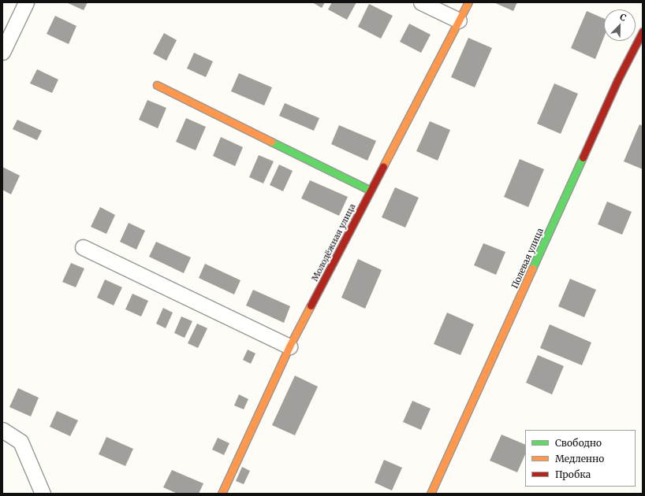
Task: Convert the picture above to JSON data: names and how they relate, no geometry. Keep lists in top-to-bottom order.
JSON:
{
  "streets": {
    "street": ["Молодёжная улица", "Полевая улица"]
  },
  "legend": ["Свободно", "Медленно", "Пробка"],
  "north": "top right"
}
